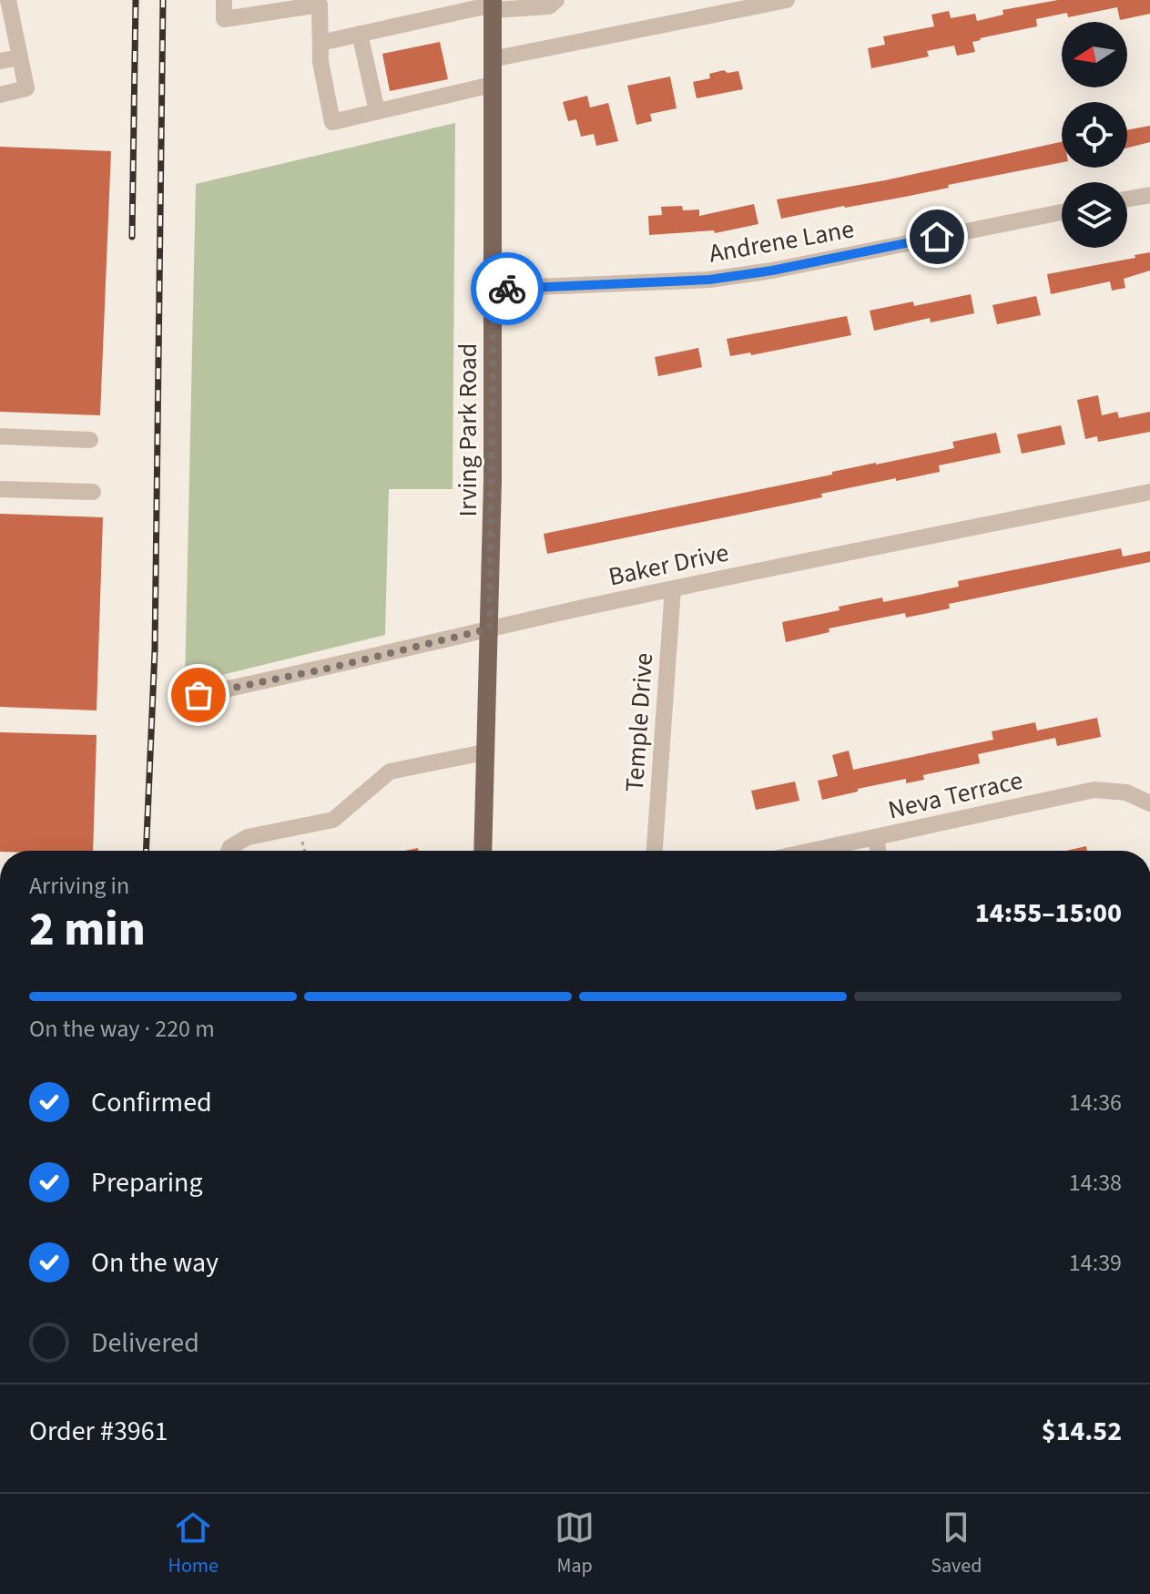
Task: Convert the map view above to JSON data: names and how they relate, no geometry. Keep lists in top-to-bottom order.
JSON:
{
  "streets": {
    "main road": ["Irving Park Road"],
    "street": [
      "Andrene Lane",
      "Baker Drive",
      "Temple Drive",
      "Neva Terrace"
    ]
  },
  "crossings": [
    ["Andrene Lane", "Irving Park Road"],
    ["Irving Park Road", "Baker Drive"],
    ["Baker Drive", "Temple Drive"]
  ],
  "north": "left",
  "page": {
    "heading": ["2 min", "Arriving in", "14:55–15:00"],
    "panel": ["Order #3961", "$14.52"],
    "bar": "On the way · 220 m",
    "list": [
      ["Confirmed", "14:36"],
      ["Preparing", "14:38"],
      ["On the way", "14:39"],
      "Delivered"
    ],
    "tabs": ["Home", "Map", "Saved"]
  }
}
